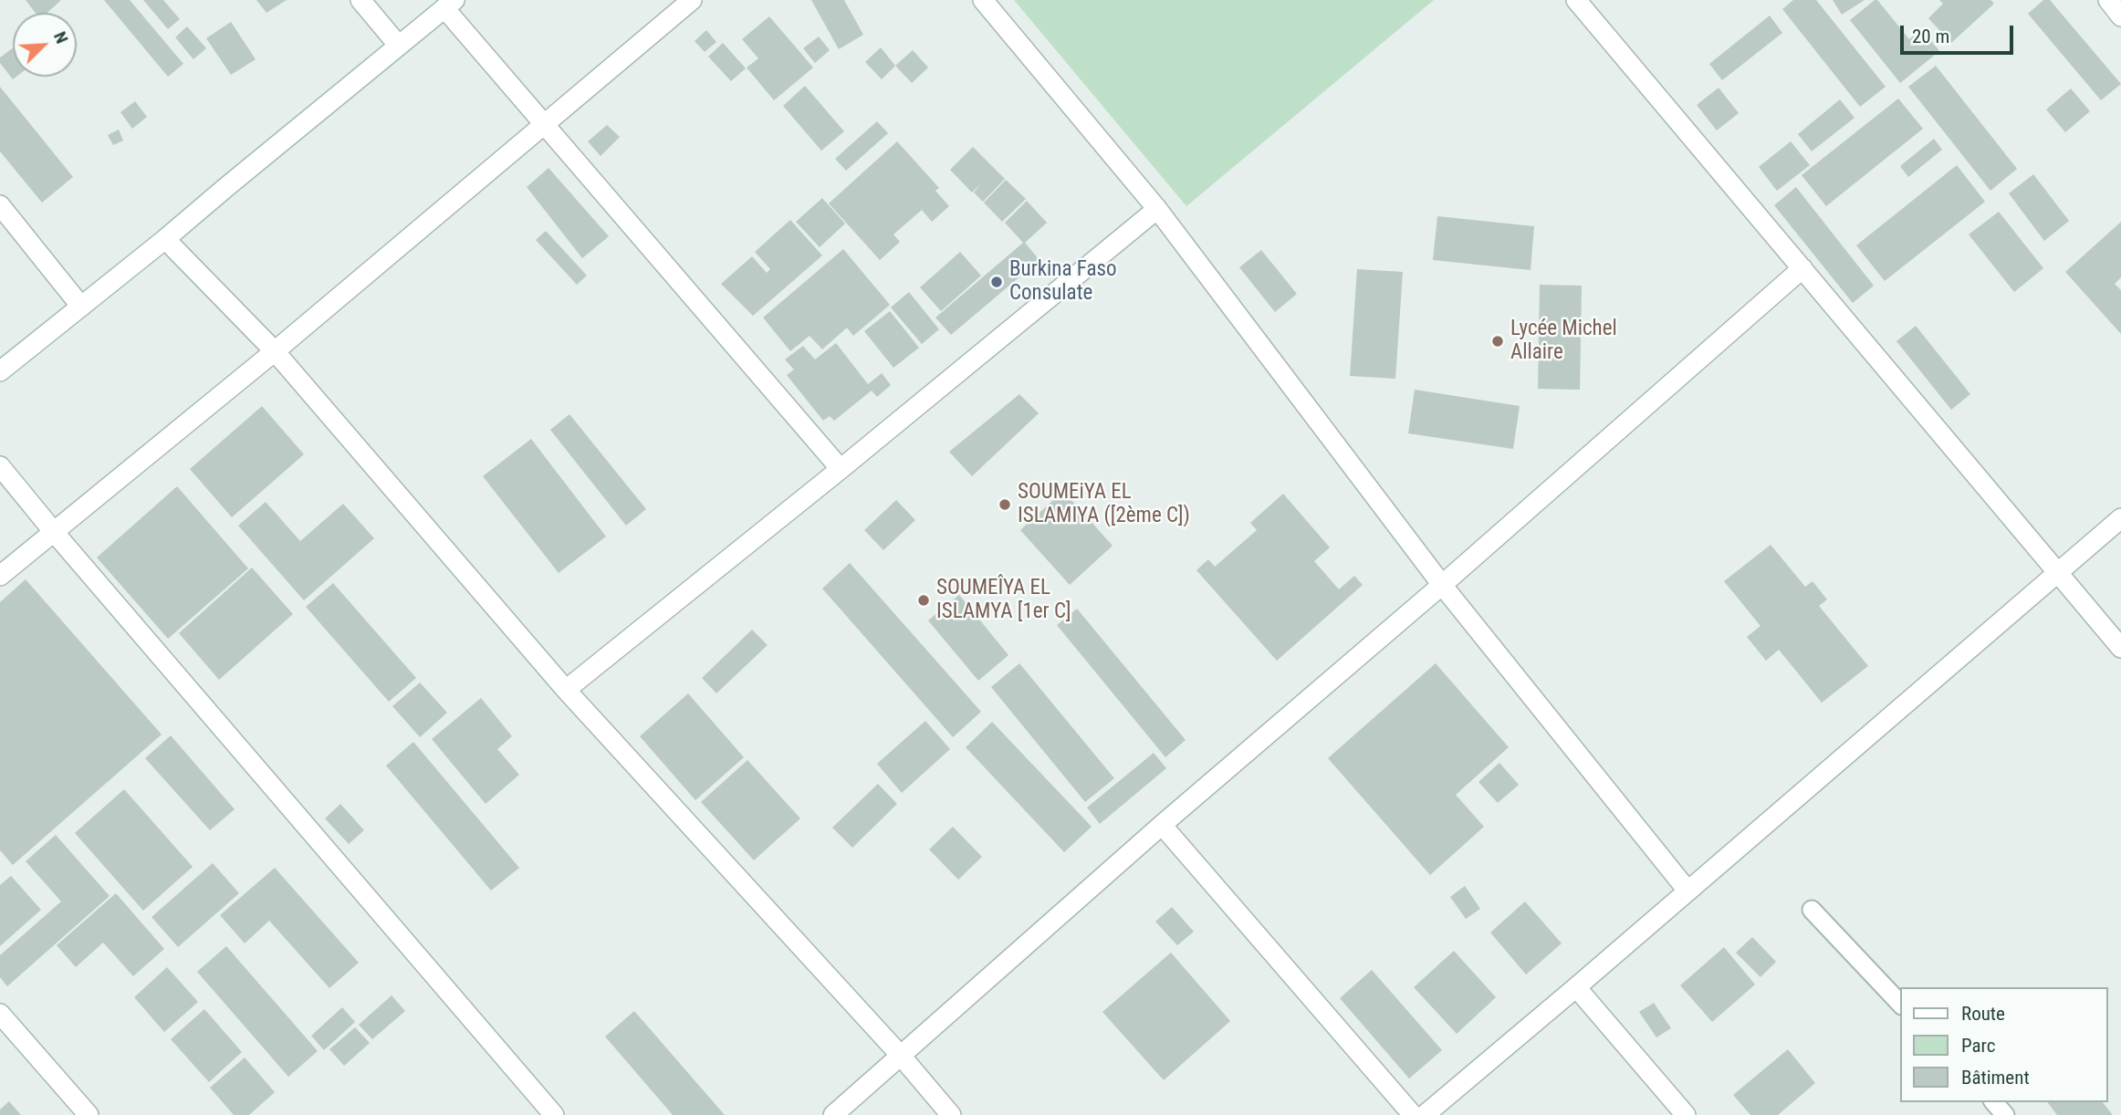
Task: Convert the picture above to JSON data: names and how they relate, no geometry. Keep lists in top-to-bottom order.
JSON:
{
  "places": [
    "Burkina Faso Consulate",
    "Lycée Michel Allaire",
    "SOUMEiYA EL ISLAMIYA ([2ème C])",
    "SOUMEÎYA EL ISLAMYA [1er C]"
  ],
  "legend": ["Route", "Parc", "Bâtiment"],
  "scale_bar": "20 m",
  "north": "top right"
}
